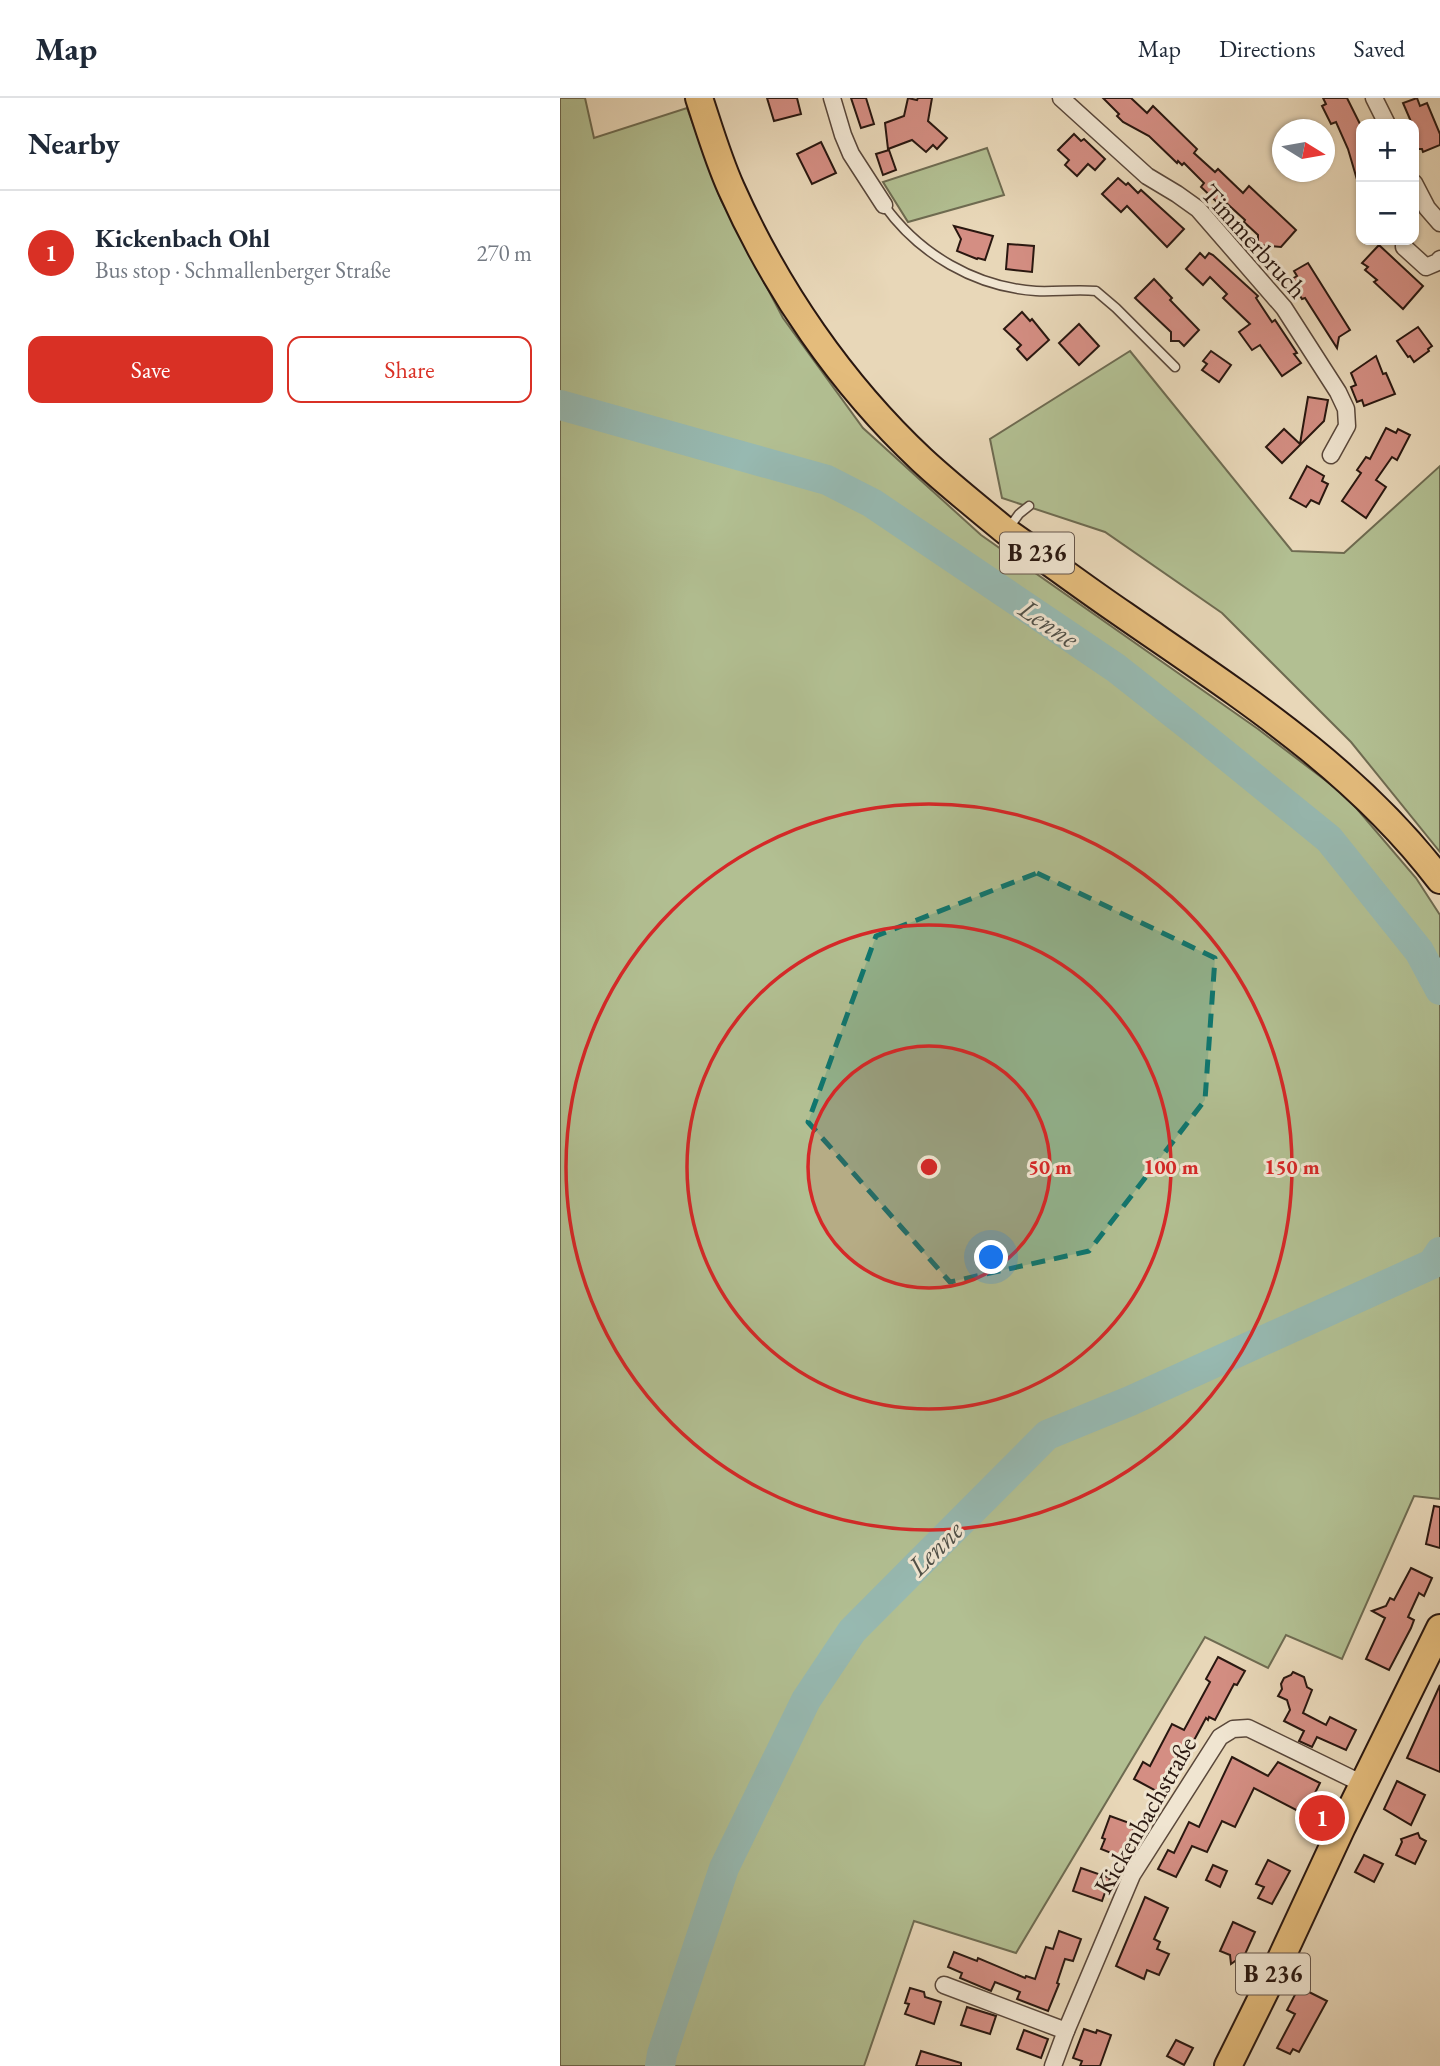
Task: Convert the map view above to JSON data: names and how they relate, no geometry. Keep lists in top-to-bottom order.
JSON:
{
  "streets": {
    "main road": ["B 236"],
    "street": ["Timmerbruch", "Kickenbachstraße"]
  },
  "crossings": [
    ["B 236", "Kickenbachstraße"]
  ],
  "water": ["Lenne"],
  "north": "right",
  "page": {
    "header": "Map",
    "nav": ["Map", "Directions", "Saved"],
    "heading": "Nearby",
    "map_buttons": ["+", "−"],
    "list": [
      {
        "mark": "1",
        "name": "Kickenbach Ohl",
        "note": "Bus stop · Schmallenberger Straße",
        "value": "270 m"
      }
    ],
    "buttons": ["Save", "Share"],
    "pins": "1"
  },
  "rings": ["50 m", "100 m", "150 m"]
}
